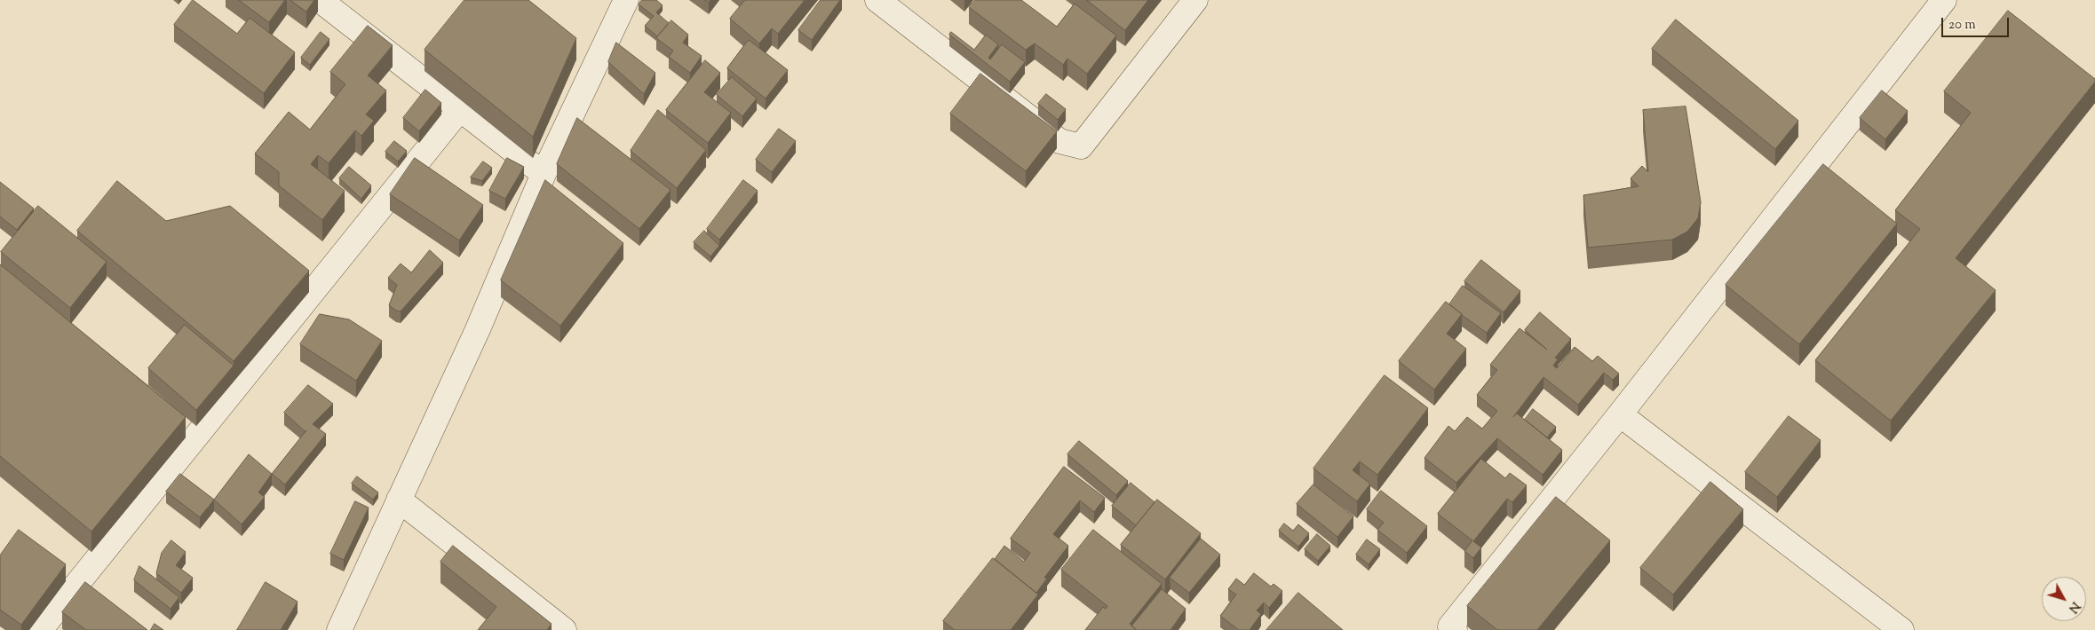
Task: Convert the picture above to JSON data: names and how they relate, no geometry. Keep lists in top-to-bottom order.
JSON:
{
  "scale_bar": "20 m",
  "north": "bottom right"
}
